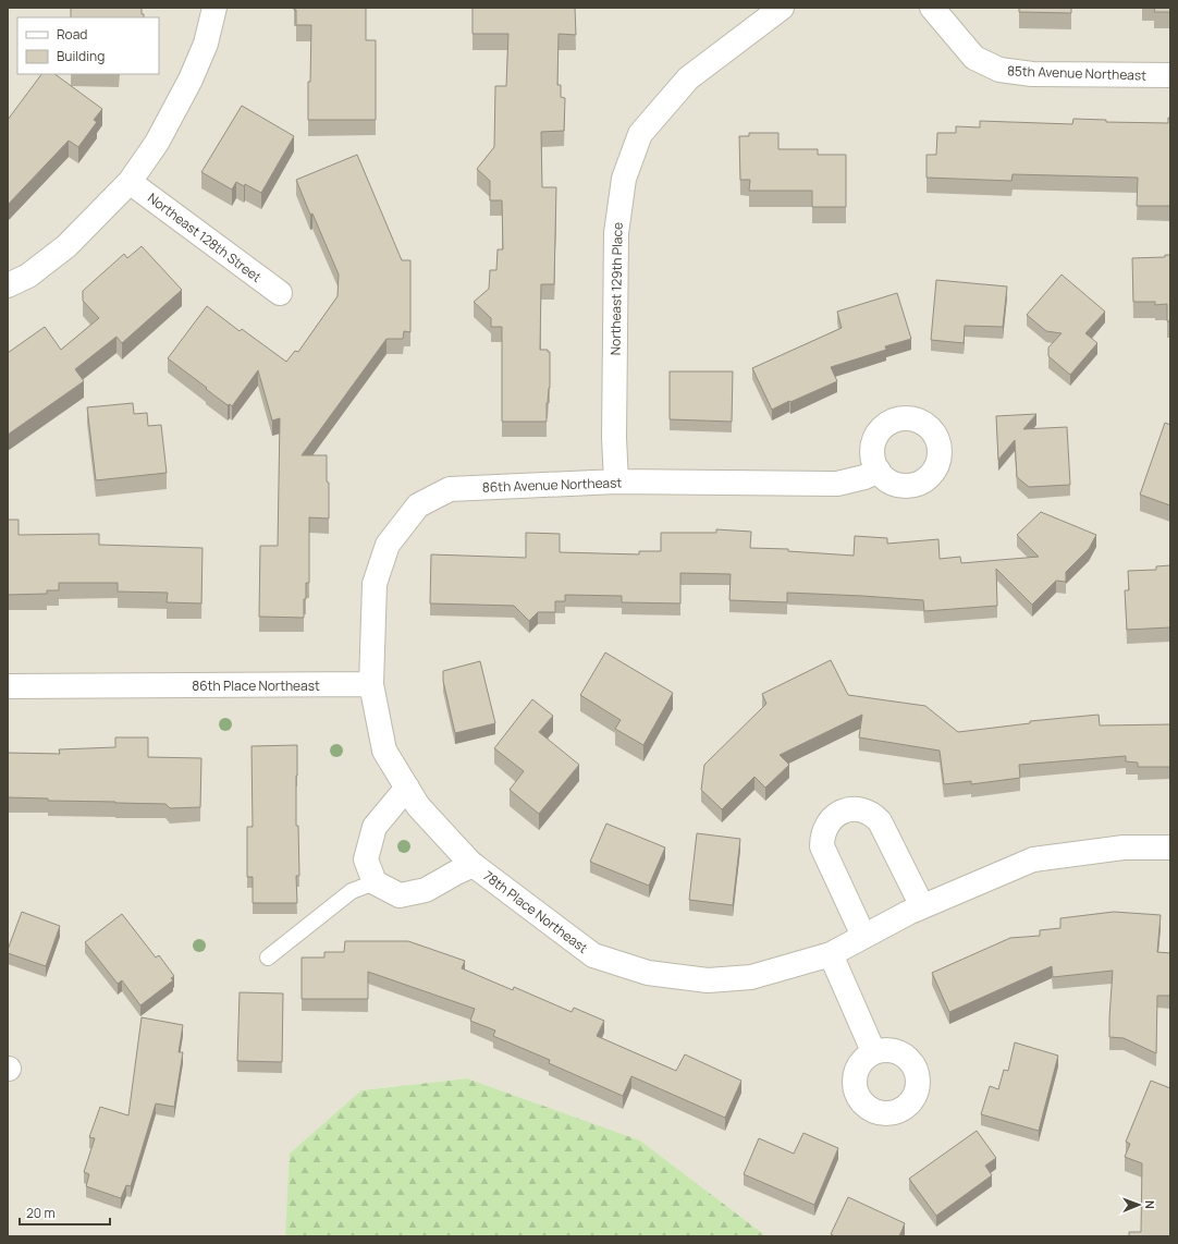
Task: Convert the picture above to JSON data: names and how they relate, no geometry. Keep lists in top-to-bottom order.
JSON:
{
  "streets": {
    "street": [
      "85th Avenue Northeast",
      "Northeast 128th Street",
      "Northeast 129th Place",
      "86th Avenue Northeast",
      "86th Place Northeast",
      "78th Place Northeast"
    ]
  },
  "crossings": [
    ["Northeast 129th Place", "86th Avenue Northeast"],
    ["86th Avenue Northeast", "86th Place Northeast"]
  ],
  "legend": ["Road", "Building"],
  "scale_bar": "20 m",
  "north": "right"
}
